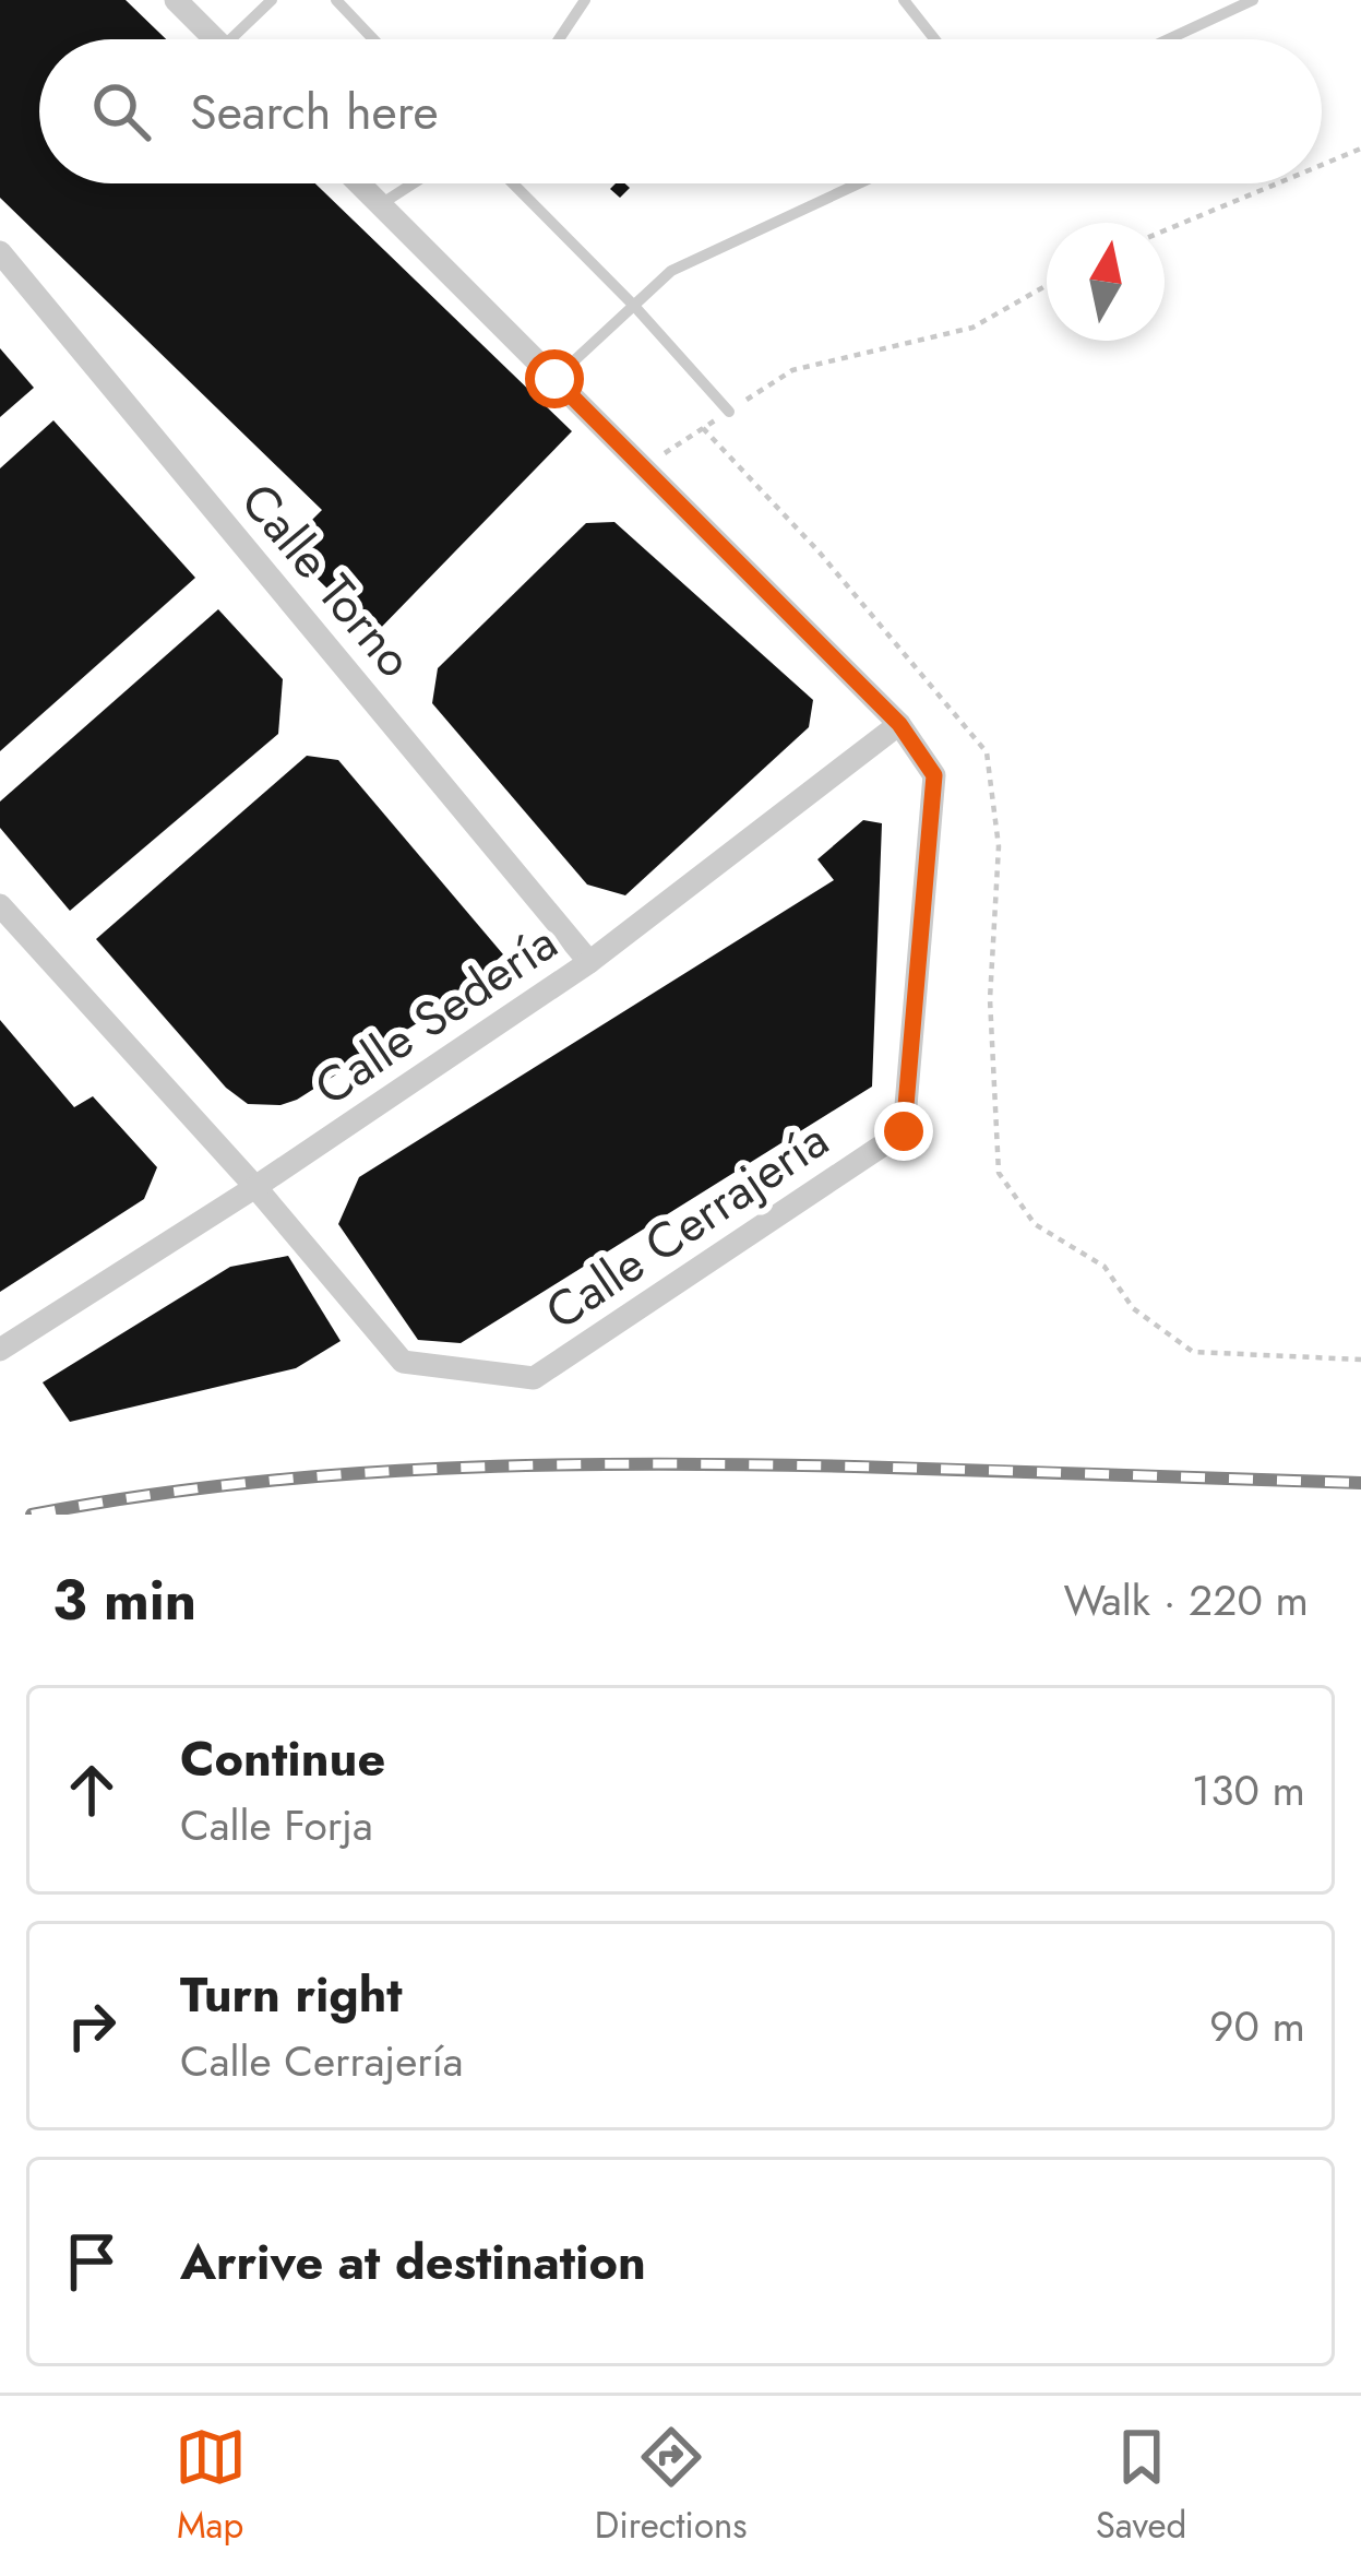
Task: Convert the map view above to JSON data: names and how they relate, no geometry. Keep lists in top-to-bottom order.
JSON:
{
  "streets": {
    "street": ["Calle Torno", "Calle Sedería", "Calle Cerrajería"]
  },
  "crossings": [
    ["Calle Torno", "Calle Sedería"],
    ["Calle Sedería", "Calle Cerrajería"]
  ],
  "north": "top",
  "page": {
    "search": "Search here",
    "heading": ["3 min", "Walk · 220 m"],
    "list": [
      ["Continue", "Calle Forja", "130 m"],
      ["Turn right", "Calle Cerrajería", "90 m"],
      "Arrive at destination"
    ],
    "nav": ["Map", "Directions", "Saved"]
  }
}
